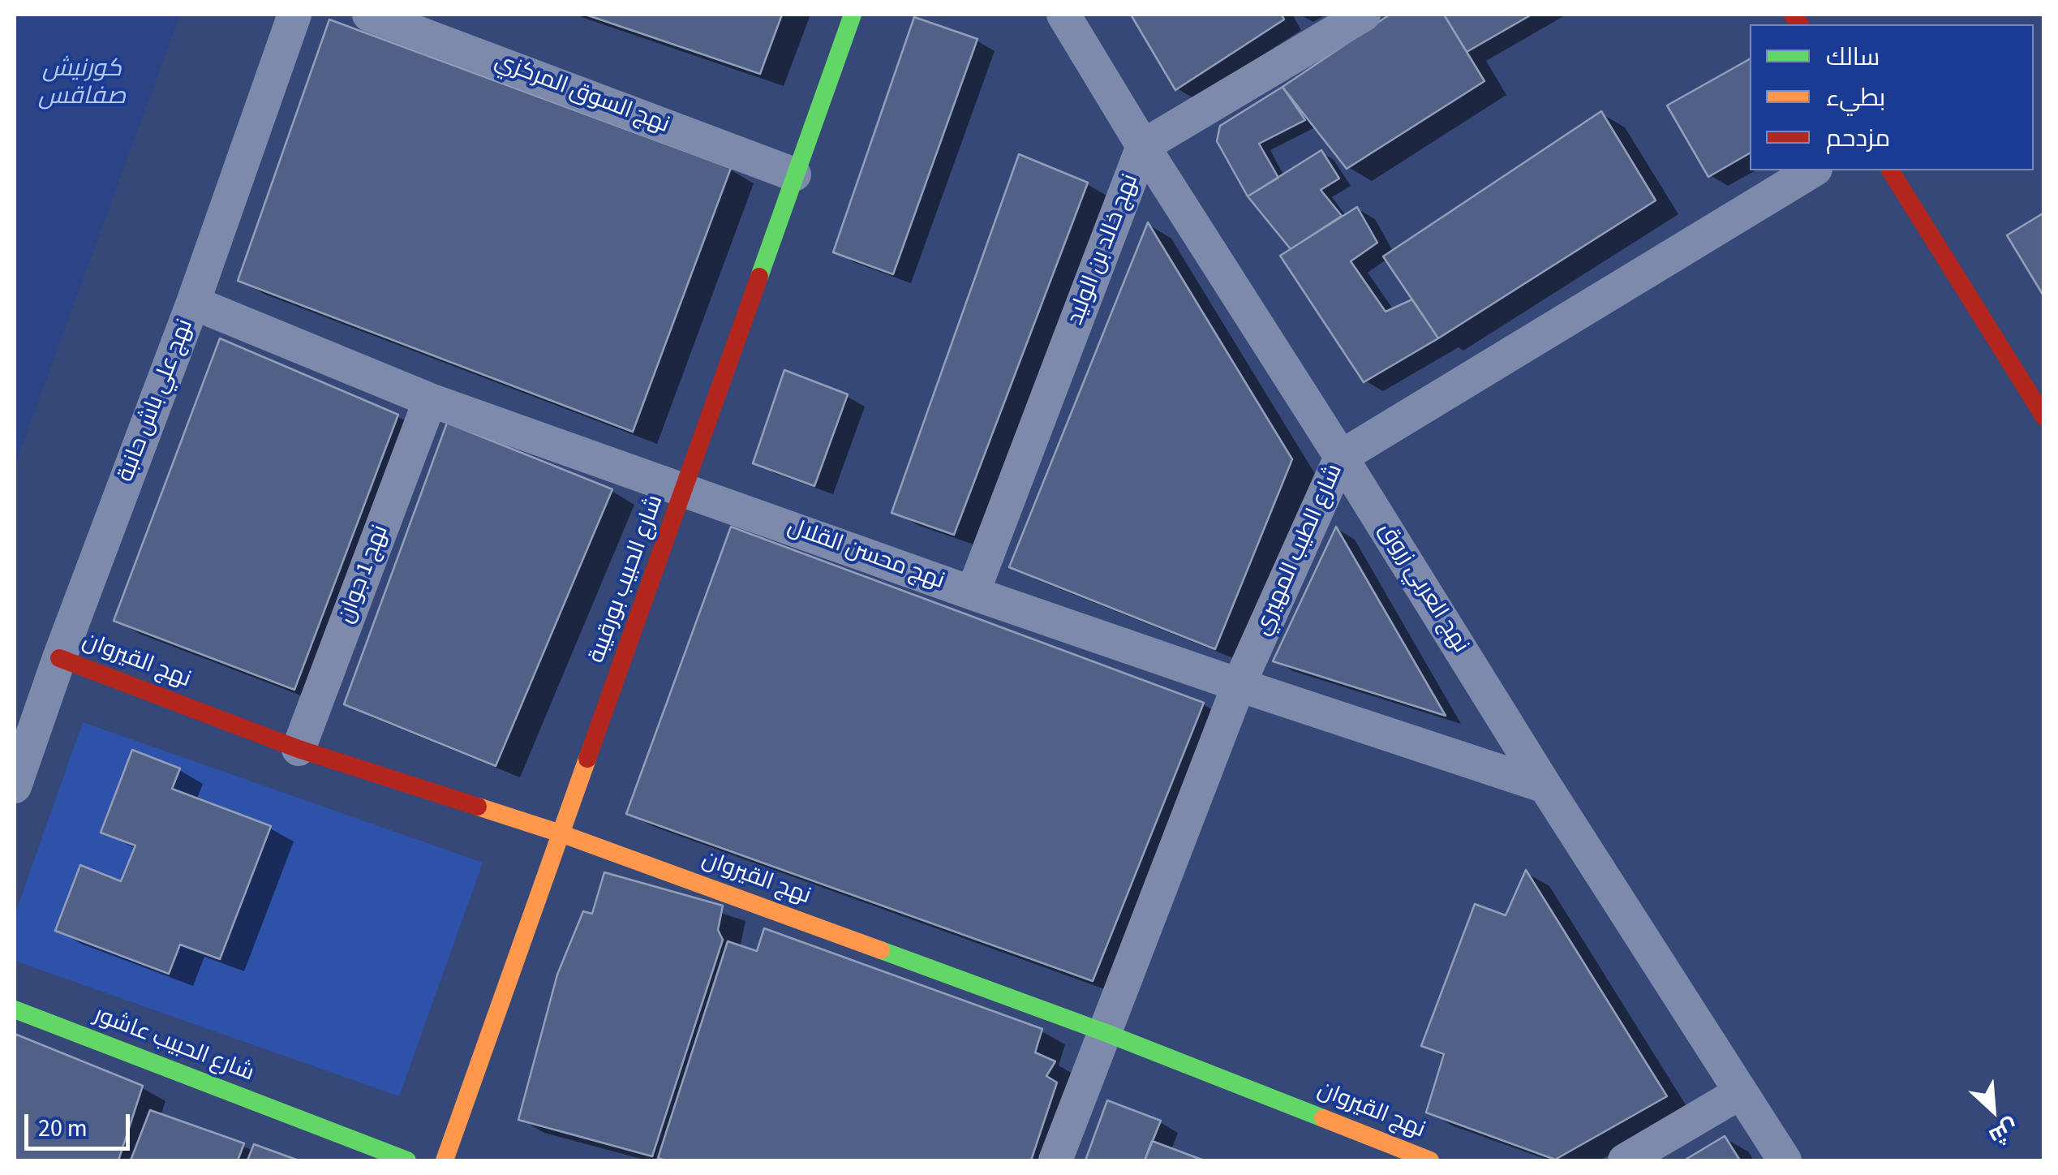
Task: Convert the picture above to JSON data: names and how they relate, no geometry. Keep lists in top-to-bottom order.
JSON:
{
  "streets": {
    "street": [
      "نهج السوق المركزي",
      "نهج خالد بن الوليد",
      "نهج علي باش حانبة",
      "شارع الطيب المهيري",
      "نهج محسن القلال",
      "نهج 1 جوان",
      "شارع الحبيب بورقيبة",
      "نهج العربي زروق",
      "نهج القيروان",
      "شارع الحبيب عاشور"
    ]
  },
  "crossings": [
    ["نهج السوق المركزي", "شارع الحبيب بورقيبة"],
    ["نهج خالد بن الوليد", "نهج محسن القلال"],
    ["نهج خالد بن الوليد", "نهج العربي زروق"],
    ["نهج علي باش حانبة", "نهج محسن القلال"],
    ["نهج علي باش حانبة", "نهج القيروان"],
    ["شارع الطيب المهيري", "نهج محسن القلال"],
    ["شارع الطيب المهيري", "نهج العربي زروق"],
    ["شارع الطيب المهيري", "نهج القيروان"],
    ["نهج محسن القلال", "نهج 1 جوان"],
    ["نهج محسن القلال", "شارع الحبيب بورقيبة"],
    ["نهج محسن القلال", "نهج العربي زروق"],
    ["نهج 1 جوان", "نهج القيروان"],
    ["شارع الحبيب بورقيبة", "نهج القيروان"]
  ],
  "water": ["كورنيش صفاقس"],
  "legend": ["سالك", "بطيء", "مزدحم"],
  "scale_bar": "20 m",
  "north": "bottom right"
}
